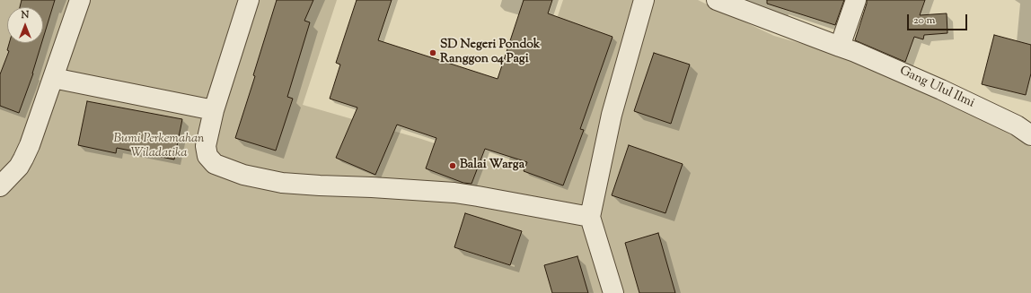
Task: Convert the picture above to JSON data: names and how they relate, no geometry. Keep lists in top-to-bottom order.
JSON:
{
  "streets": {
    "street": ["Gang Ulul Ilmi"]
  },
  "parks": ["Bumi Perkemahan Wiladatika"],
  "places": ["SD Negeri Pondok Ranggon 04 Pagi", "Balai Warga"],
  "scale_bar": "20 m",
  "north": "top"
}
